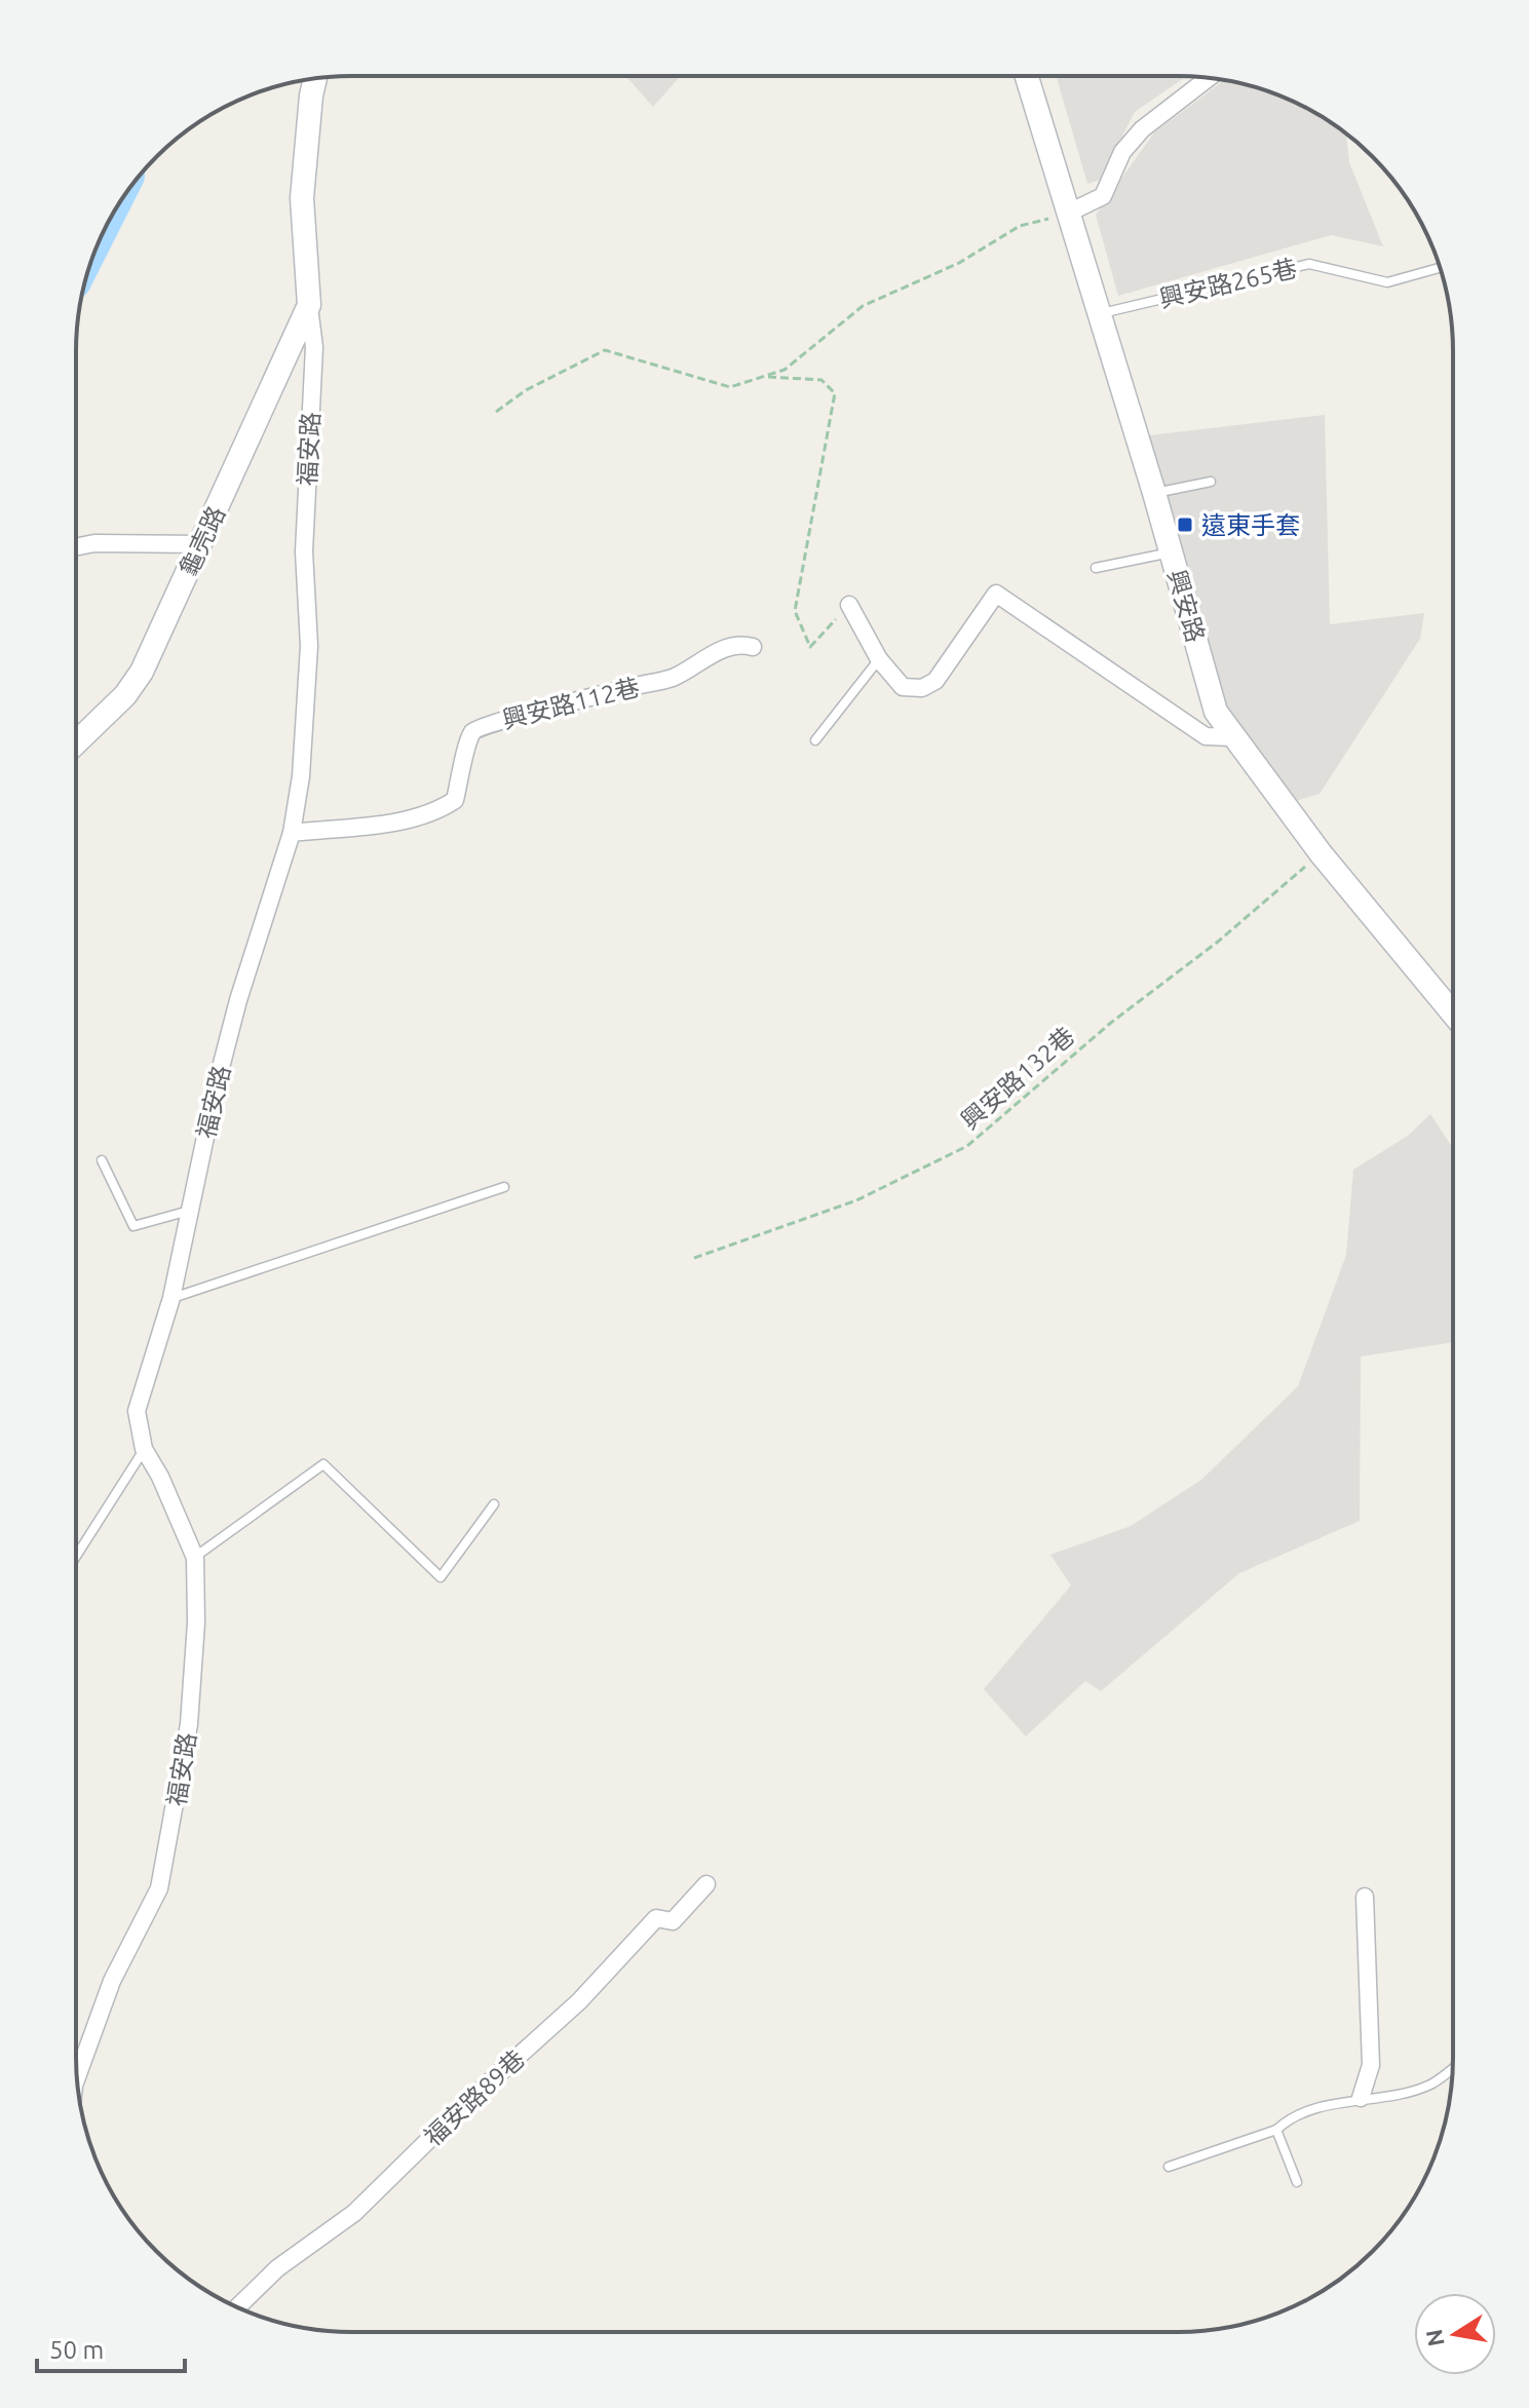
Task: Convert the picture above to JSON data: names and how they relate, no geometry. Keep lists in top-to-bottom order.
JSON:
{
  "streets": {
    "street": [
      "福安路",
      "龜壳路",
      "興安路",
      "興安路112巷",
      "福安路89巷"
    ],
    "lane": ["興安路265巷"],
    "path": ["興安路132巷"]
  },
  "crossings": [
    ["興安路265巷", "興安路"],
    ["福安路", "龜壳路"],
    ["福安路", "興安路112巷"],
    ["興安路", "興安路132巷"]
  ],
  "places": {
    "transit": ["遠東手套"]
  },
  "scale_bar": "50 m",
  "north": "left"
}
